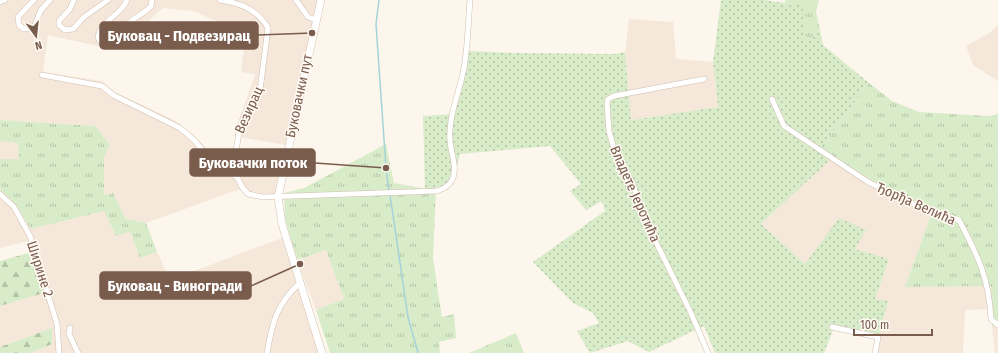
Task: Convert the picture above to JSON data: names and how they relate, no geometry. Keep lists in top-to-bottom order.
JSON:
{
  "streets": {
    "street": [
      "Буковачки пут",
      "Везирац",
      "Владете Јеротића",
      "Ђорђа Велића",
      "Ширине 2"
    ]
  },
  "places": ["Буковац - Подвезирац", "Буковачки поток", "Буковац - Виногради"],
  "scale_bar": "100 m",
  "north": "bottom"
}
